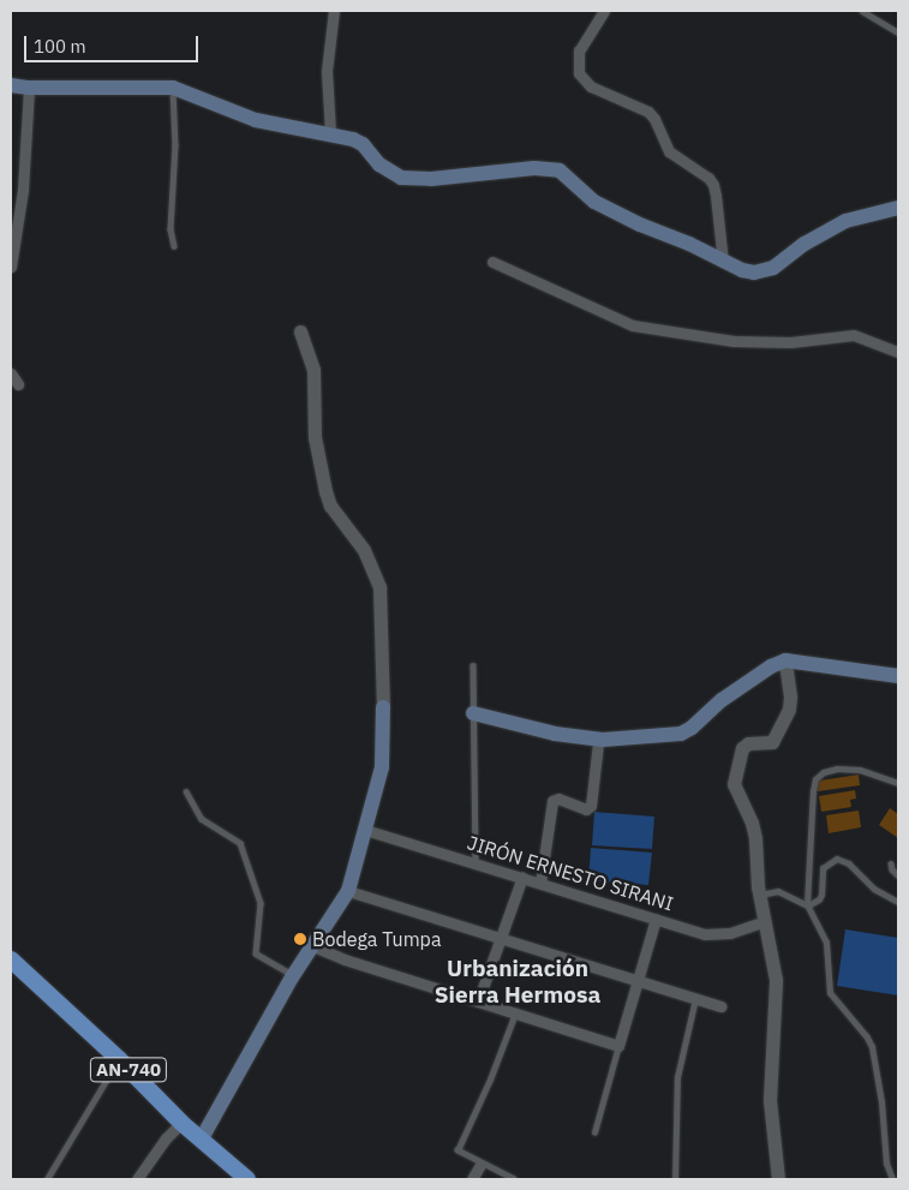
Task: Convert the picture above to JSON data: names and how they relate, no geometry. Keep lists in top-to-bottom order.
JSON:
{
  "streets": {
    "main road": ["AN-740"],
    "street": ["JIRÓN ERNESTO SIRANI"]
  },
  "districts": ["Urbanización Sierra Hermosa"],
  "places": ["Bodega Tumpa"],
  "scale_bar": "100 m"
}
